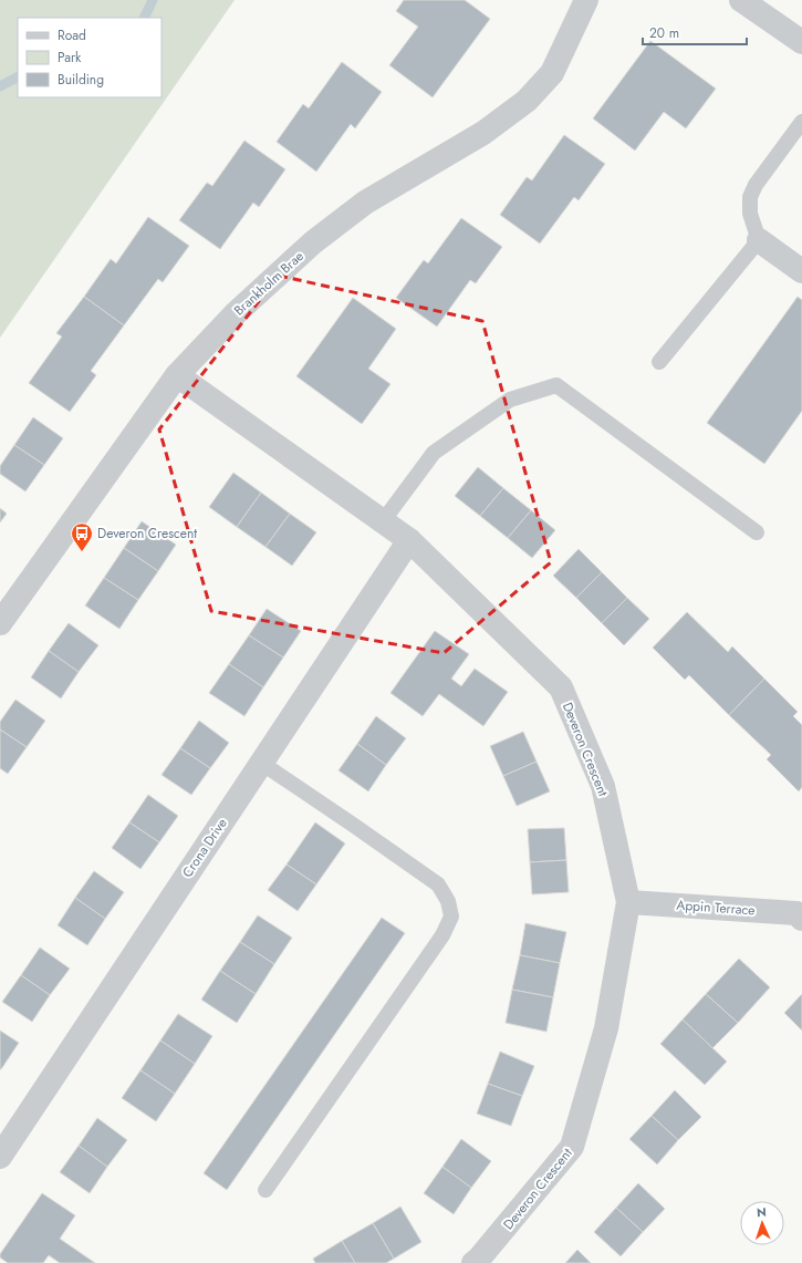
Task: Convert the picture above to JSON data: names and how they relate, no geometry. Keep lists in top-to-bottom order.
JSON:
{
  "streets": {
    "street": [
      "Brankholm Brae",
      "Deveron Crescent",
      "Crona Drive",
      "Appin Terrace"
    ]
  },
  "crossings": [
    ["Brankholm Brae", "Deveron Crescent"],
    ["Deveron Crescent", "Crona Drive"],
    ["Deveron Crescent", "Appin Terrace"]
  ],
  "places": {
    "bus stop": ["Deveron Crescent"]
  },
  "legend": ["Road", "Park", "Building"],
  "scale_bar": "20 m",
  "north": "top"
}
